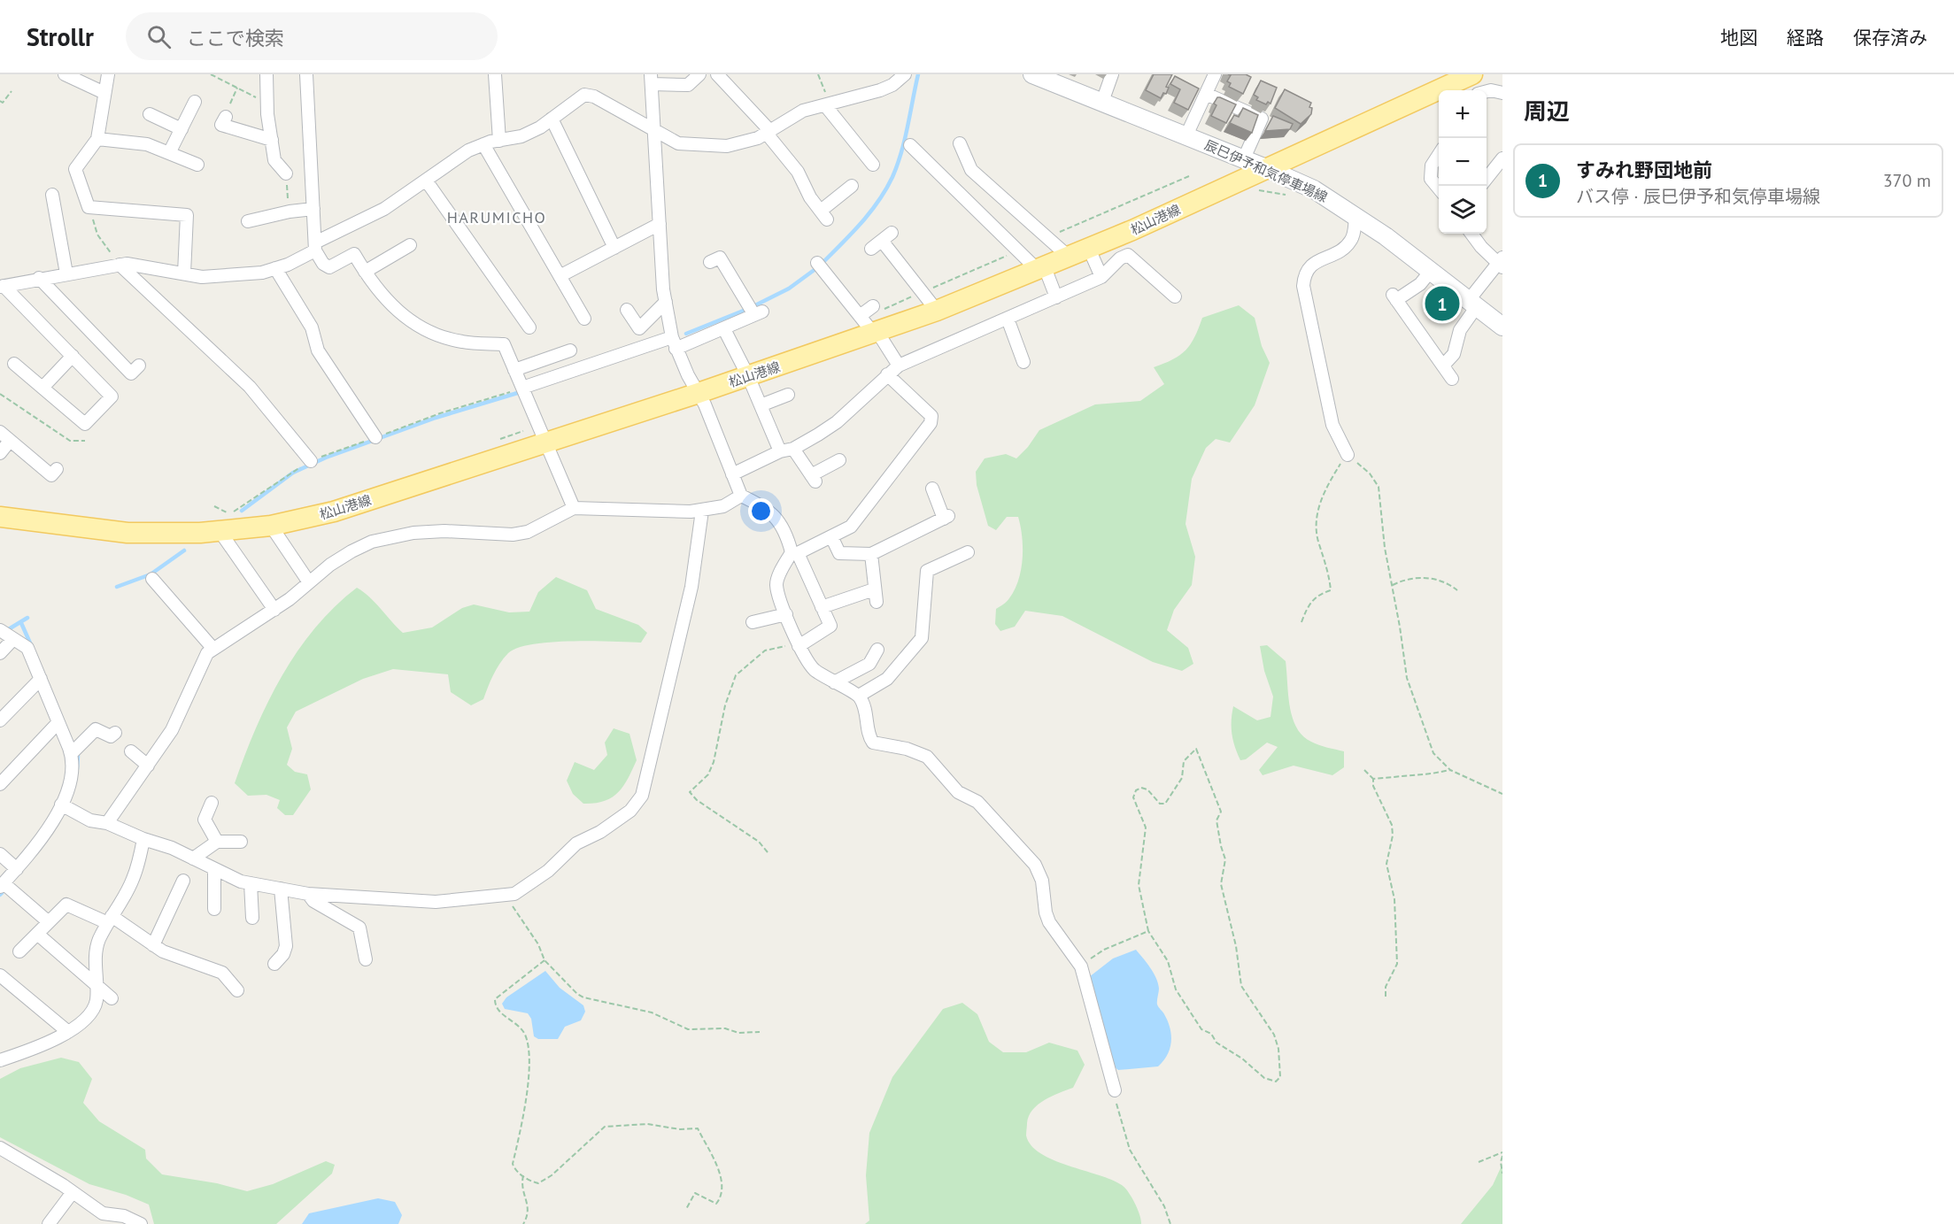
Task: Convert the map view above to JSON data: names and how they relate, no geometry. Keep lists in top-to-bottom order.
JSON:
{
  "streets": {
    "main road": ["辰巳伊予和気停車場線", "松山港線"]
  },
  "crossings": [
    ["辰巳伊予和気停車場線", "松山港線"]
  ],
  "districts": ["HARUMICHO"],
  "page": {
    "header": "Strollr",
    "search": "ここで検索",
    "nav": ["地図", "経路", "保存済み"],
    "heading": "周辺",
    "map_buttons": ["+", "−"],
    "list": [
      {
        "mark": "1",
        "name": "すみれ野団地前",
        "note": "バス停 · 辰巳伊予和気停車場線",
        "value": "370 m"
      }
    ],
    "pins": "1"
  }
}
